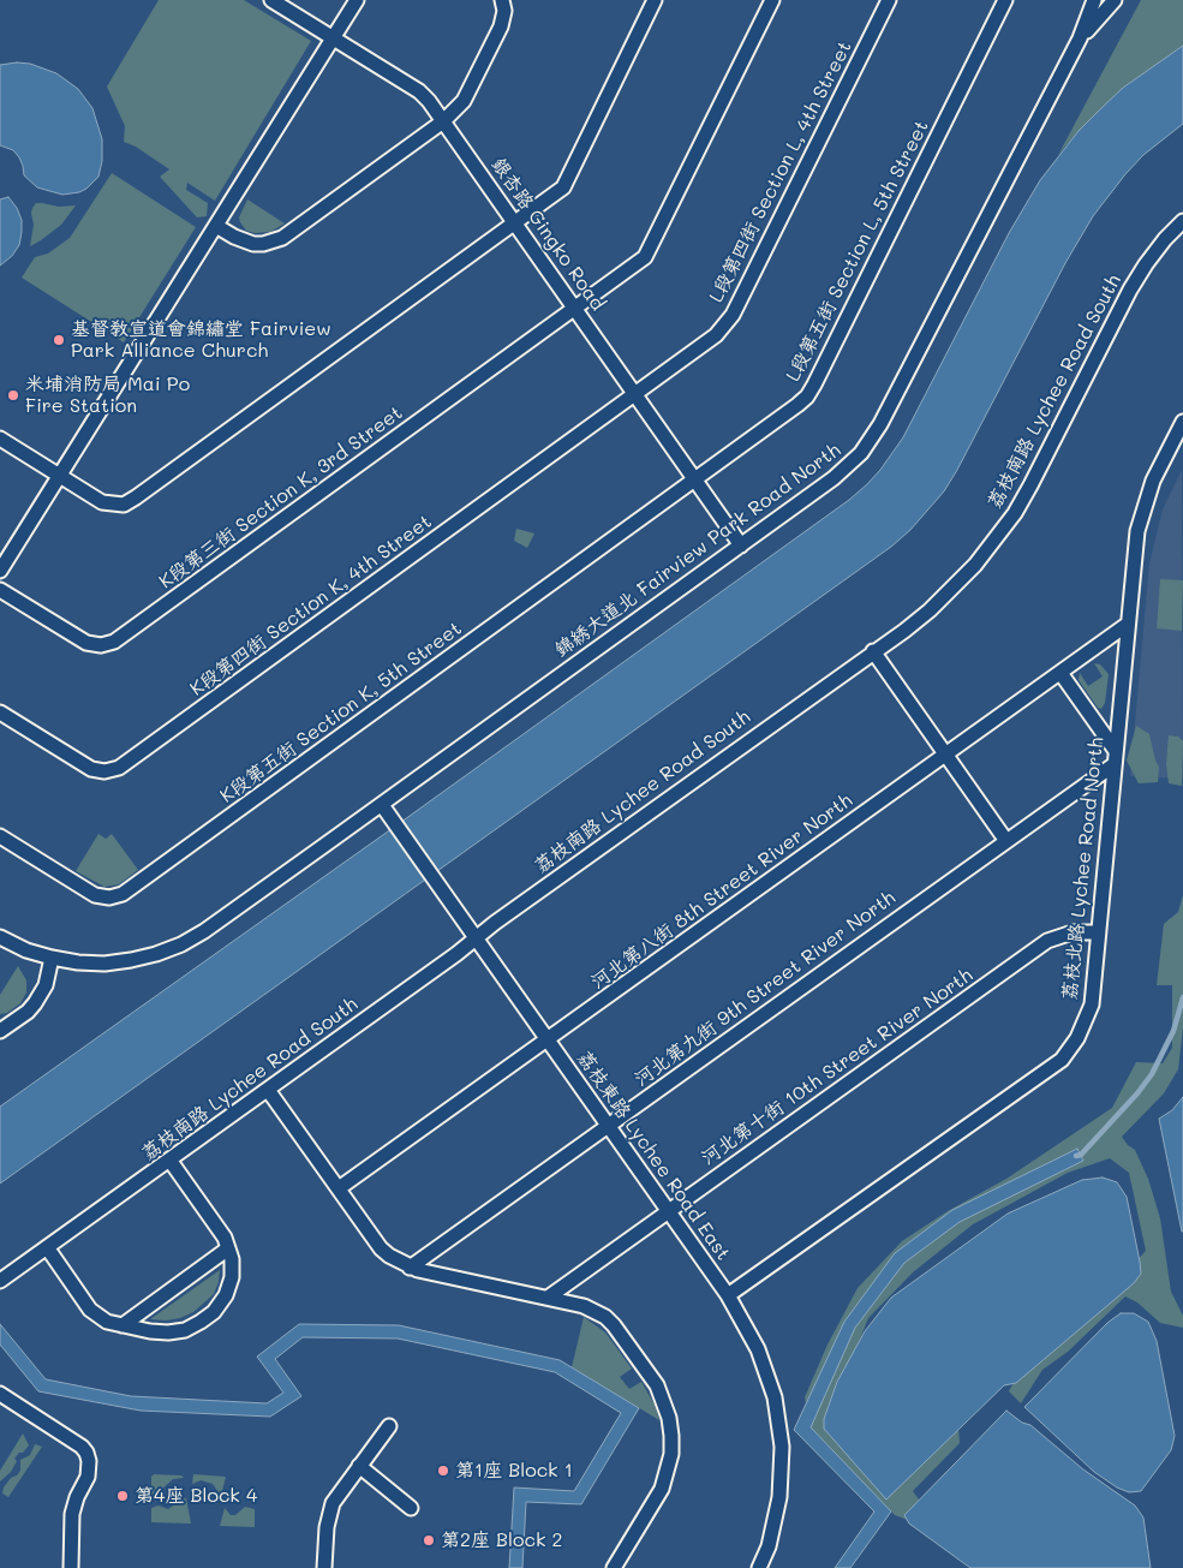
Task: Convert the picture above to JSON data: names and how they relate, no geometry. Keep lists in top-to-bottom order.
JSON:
{
  "streets": {
    "street": [
      "L段第四街 Section L, 4th Street",
      "銀杏路 Gingko Road",
      "L段第五街 Section L, 5th Street",
      "荔枝南路 Lychee Road South",
      "K段第三街 Section K, 3rd Street",
      "錦綉大道北 Fairview Park Road North",
      "K段第四街 Section K, 4th Street",
      "K段第五街 Section K, 5th Street",
      "荔枝北路 Lychee Road North",
      "河北第八街 8th Street River North",
      "河北第九街 9th Street River North",
      "河北第十街 10th Street River North",
      "荔枝東路 Lychee Road East"
    ]
  },
  "crossings": [
    ["L段第四街 Section L, 4th Street", "銀杏路 Gingko Road"],
    ["L段第四街 Section L, 4th Street", "K段第四街 Section K, 4th Street"],
    ["銀杏路 Gingko Road", "L段第五街 Section L, 5th Street"],
    ["銀杏路 Gingko Road", "K段第三街 Section K, 3rd Street"],
    ["銀杏路 Gingko Road", "錦綉大道北 Fairview Park Road North"],
    ["銀杏路 Gingko Road", "K段第四街 Section K, 4th Street"],
    ["銀杏路 Gingko Road", "K段第五街 Section K, 5th Street"],
    ["L段第五街 Section L, 5th Street", "K段第五街 Section K, 5th Street"],
    ["荔枝南路 Lychee Road South", "荔枝東路 Lychee Road East"],
    ["錦綉大道北 Fairview Park Road North", "荔枝東路 Lychee Road East"],
    ["荔枝北路 Lychee Road North", "河北第八街 8th Street River North"],
    ["荔枝北路 Lychee Road North", "河北第九街 9th Street River North"],
    ["荔枝北路 Lychee Road North", "河北第十街 10th Street River North"],
    ["荔枝北路 Lychee Road North", "荔枝東路 Lychee Road East"],
    ["河北第八街 8th Street River North", "荔枝東路 Lychee Road East"],
    ["河北第九街 9th Street River North", "荔枝東路 Lychee Road East"],
    ["河北第十街 10th Street River North", "荔枝東路 Lychee Road East"]
  ],
  "places": [
    "基督教宣道會錦繡堂 Fairview Park Alliance Church",
    "米埔消防局 Mai Po Fire Station",
    "第1座 Block 1",
    "第4座 Block 4",
    "第2座 Block 2"
  ]
}
